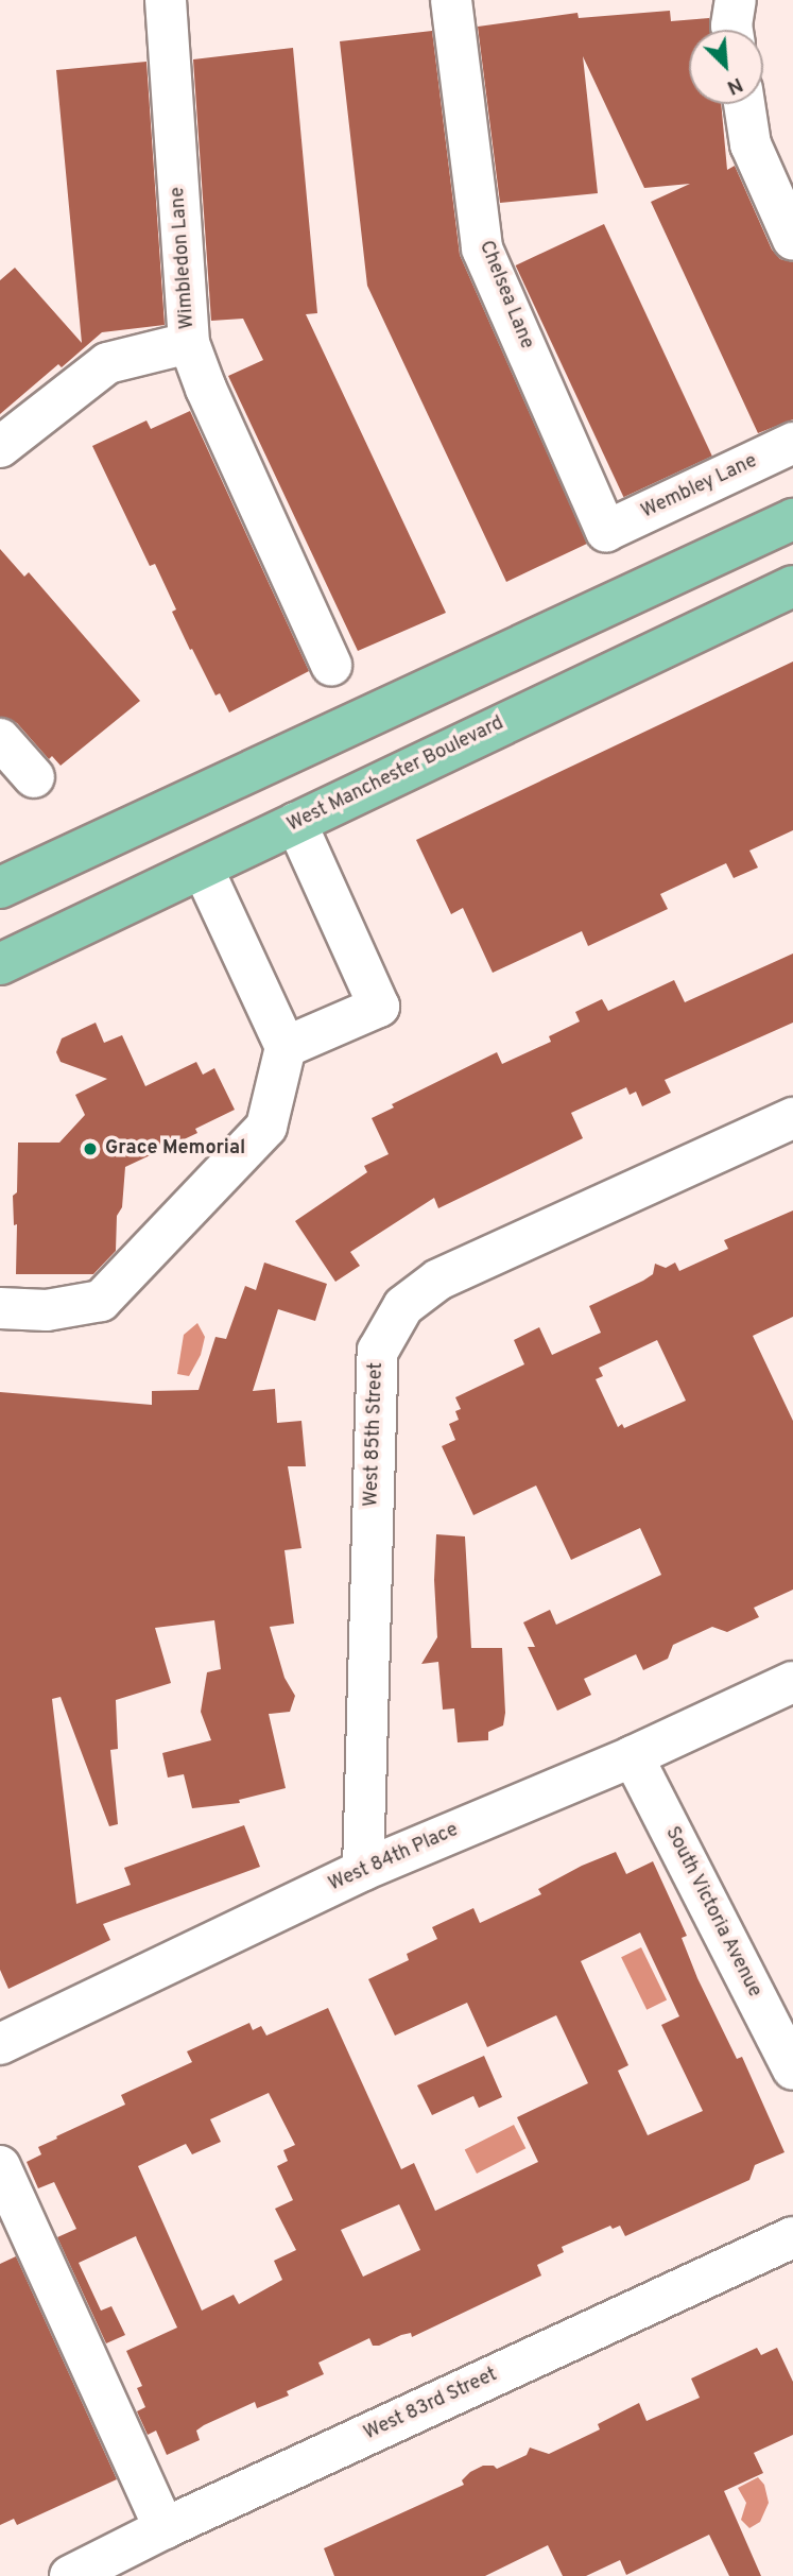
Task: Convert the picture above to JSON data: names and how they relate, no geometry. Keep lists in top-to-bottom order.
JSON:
{
  "streets": {
    "main road": ["West Manchester Boulevard"],
    "street": [
      "Wimbledon Lane",
      "Chelsea Lane",
      "Wembley Lane",
      "West 85th Street",
      "West 84th Place",
      "South Victoria Avenue",
      "West 83rd Street"
    ]
  },
  "crossings": [
    ["Chelsea Lane", "Wembley Lane"],
    ["West 85th Street", "West 84th Place"],
    ["West 84th Place", "South Victoria Avenue"]
  ],
  "places": ["Grace Memorial"],
  "north": "bottom right"
}
